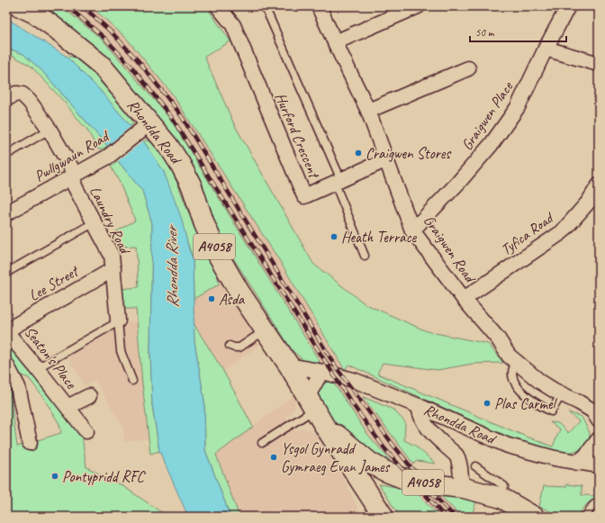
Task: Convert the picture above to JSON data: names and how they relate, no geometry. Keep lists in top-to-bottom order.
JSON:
{
  "streets": {
    "main road": ["Rhondda Road", "A4058"],
    "street": [
      "Graigwen Place",
      "Hurford Crescent",
      "Pwllgwaun Road",
      "Laundry Road",
      "Tyfica Road",
      "Graigwen Road",
      "Lee Street",
      "Seaton's Place"
    ]
  },
  "crossings": [
    ["Graigwen Place", "Graigwen Road"],
    ["Rhondda Road", "Pwllgwaun Road"],
    ["Rhondda Road", "A4058"],
    ["Hurford Crescent", "Graigwen Road"],
    ["Pwllgwaun Road", "Laundry Road"],
    ["Laundry Road", "Lee Street"],
    ["Tyfica Road", "Graigwen Road"],
    ["Lee Street", "Seaton's Place"]
  ],
  "water": ["Rhondda River"],
  "places": [
    "Craigwen Stores",
    "Heath Terrace",
    "Asda",
    "Plas Carmel",
    "Ysgol Gynradd Gymraeg Evan James",
    "Pontypridd RFC"
  ],
  "scale_bar": "50 m"
}
